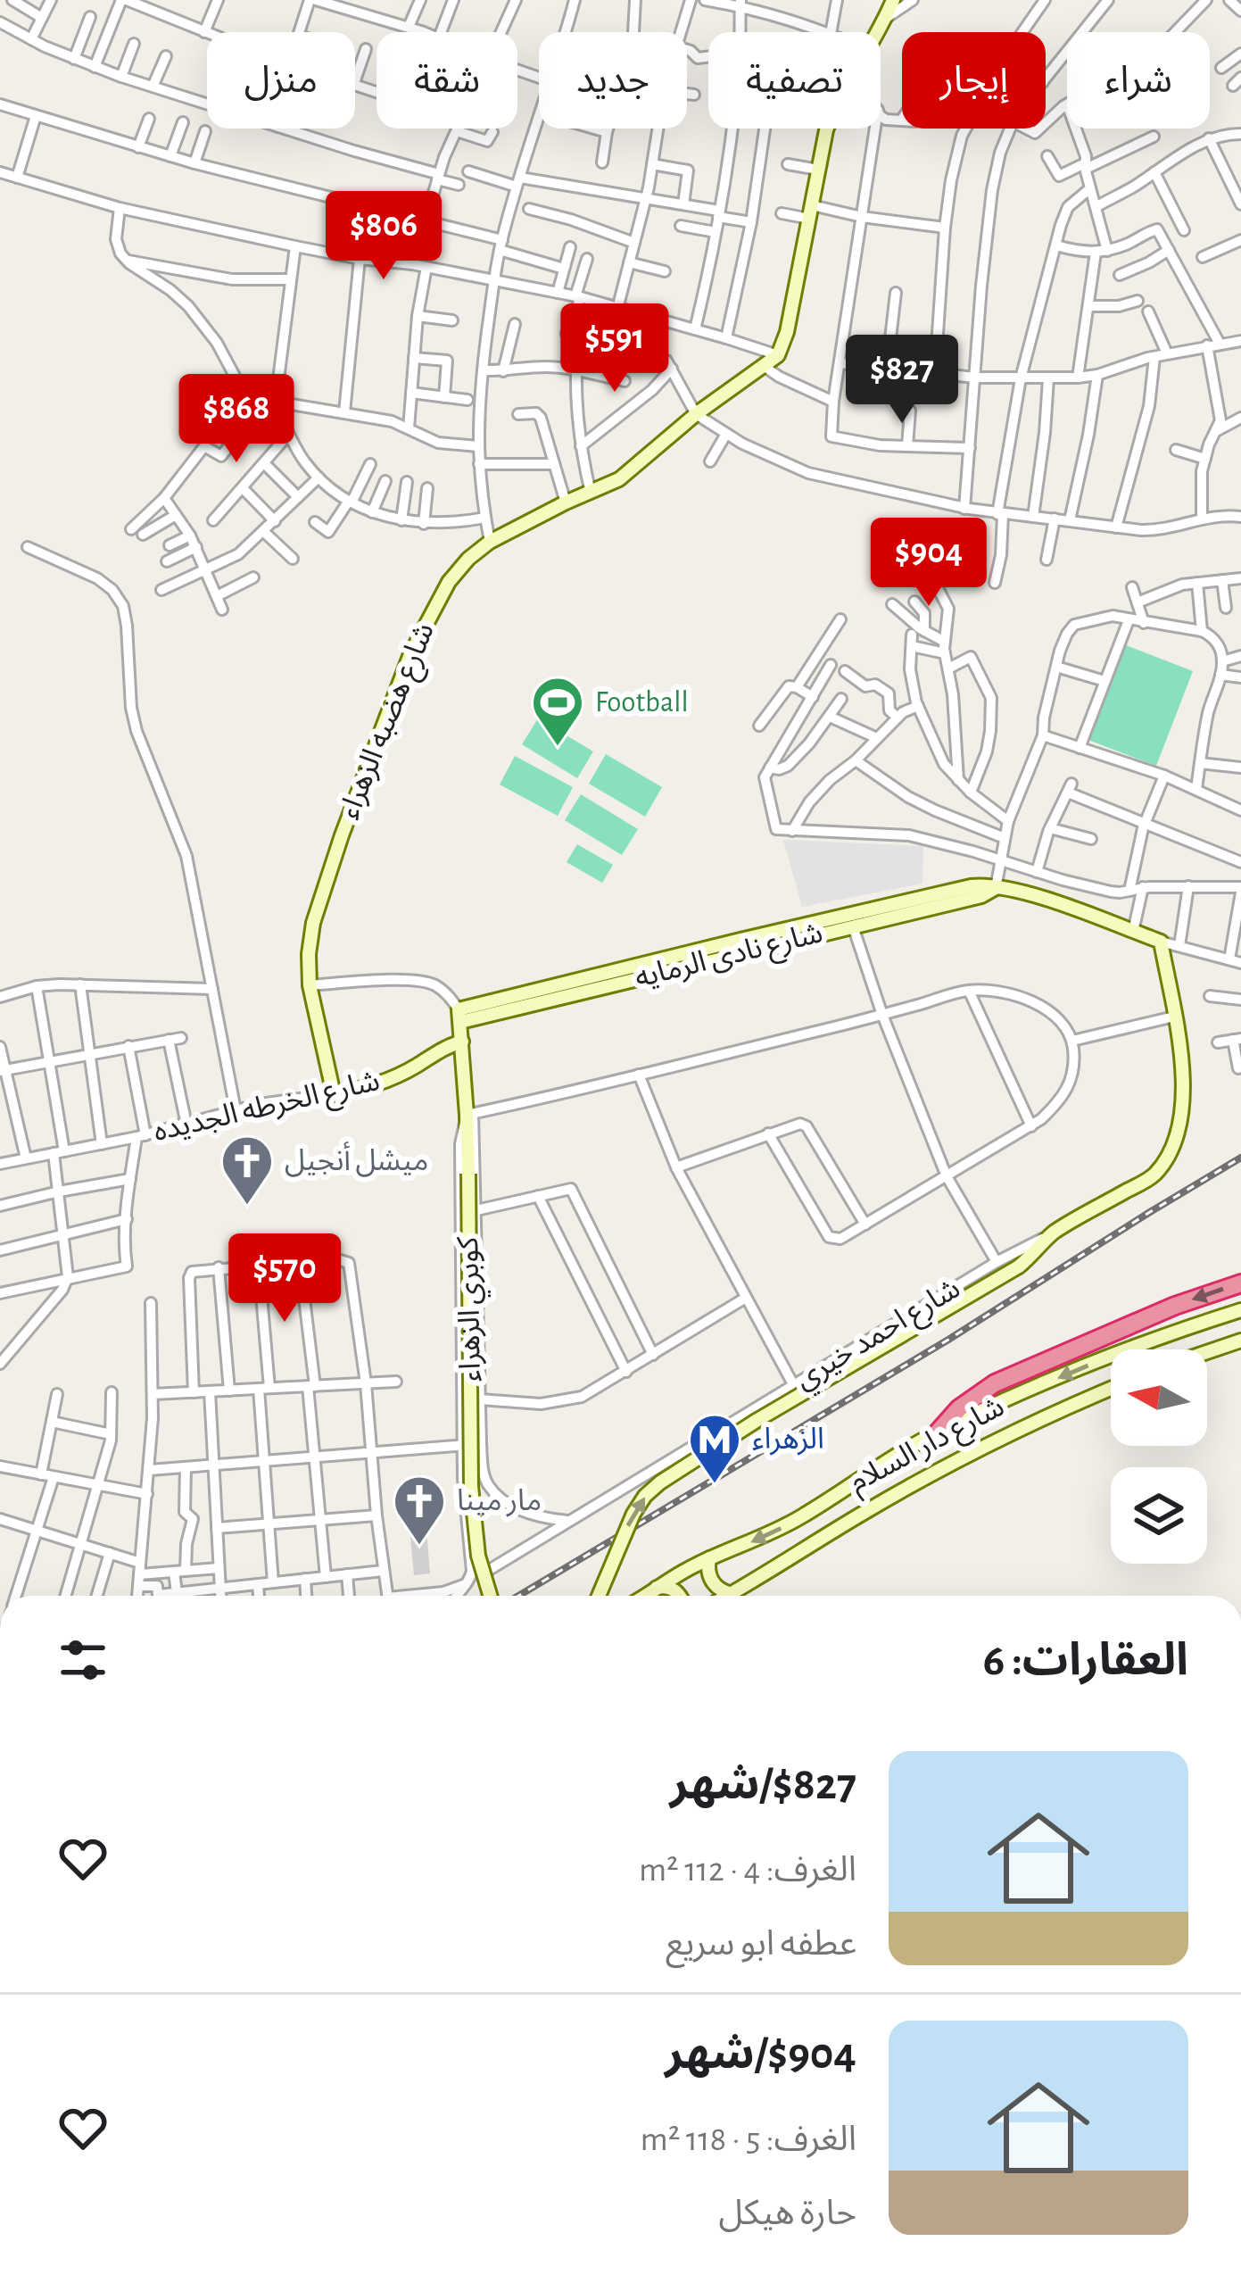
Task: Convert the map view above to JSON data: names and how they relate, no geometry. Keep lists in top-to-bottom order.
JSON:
{
  "streets": {
    "main road": [
      "شارع هضبه الزهراء",
      "شارع نادى الرمايه",
      "شارع الخرطه الجديده",
      "كوبري الزهراء",
      "شارع احمد خيري",
      "شارع دار السلام"
    ]
  },
  "crossings": [
    ["شارع هضبه الزهراء", "شارع الخرطه الجديده"],
    ["شارع نادى الرمايه", "كوبري الزهراء"],
    ["شارع نادى الرمايه", "شارع احمد خيري"],
    ["شارع الخرطه الجديده", "كوبري الزهراء"]
  ],
  "places": {
    "sports": ["Football"],
    "church": ["ميشل أنجيل", "مار مينا"],
    "metro station": ["الزهراء"]
  },
  "north": "left",
  "page": {
    "chip": [
      "شراء",
      "إيجار",
      "تصفية",
      "جديد",
      "شقة",
      "منزل"
    ],
    "price": [
      "$806",
      "$591",
      "$827",
      "$868",
      "$904",
      "$570"
    ],
    "heading": "العقارات: 6",
    "list": [
      {
        "name": "$827/شهر",
        "note": "الغرف: 4 · 112 m² · عطفه ابو سريع"
      },
      {
        "name": "$904/شهر",
        "note": "الغرف: 5 · 118 m² · حارة هيكل"
      }
    ]
  }
}
